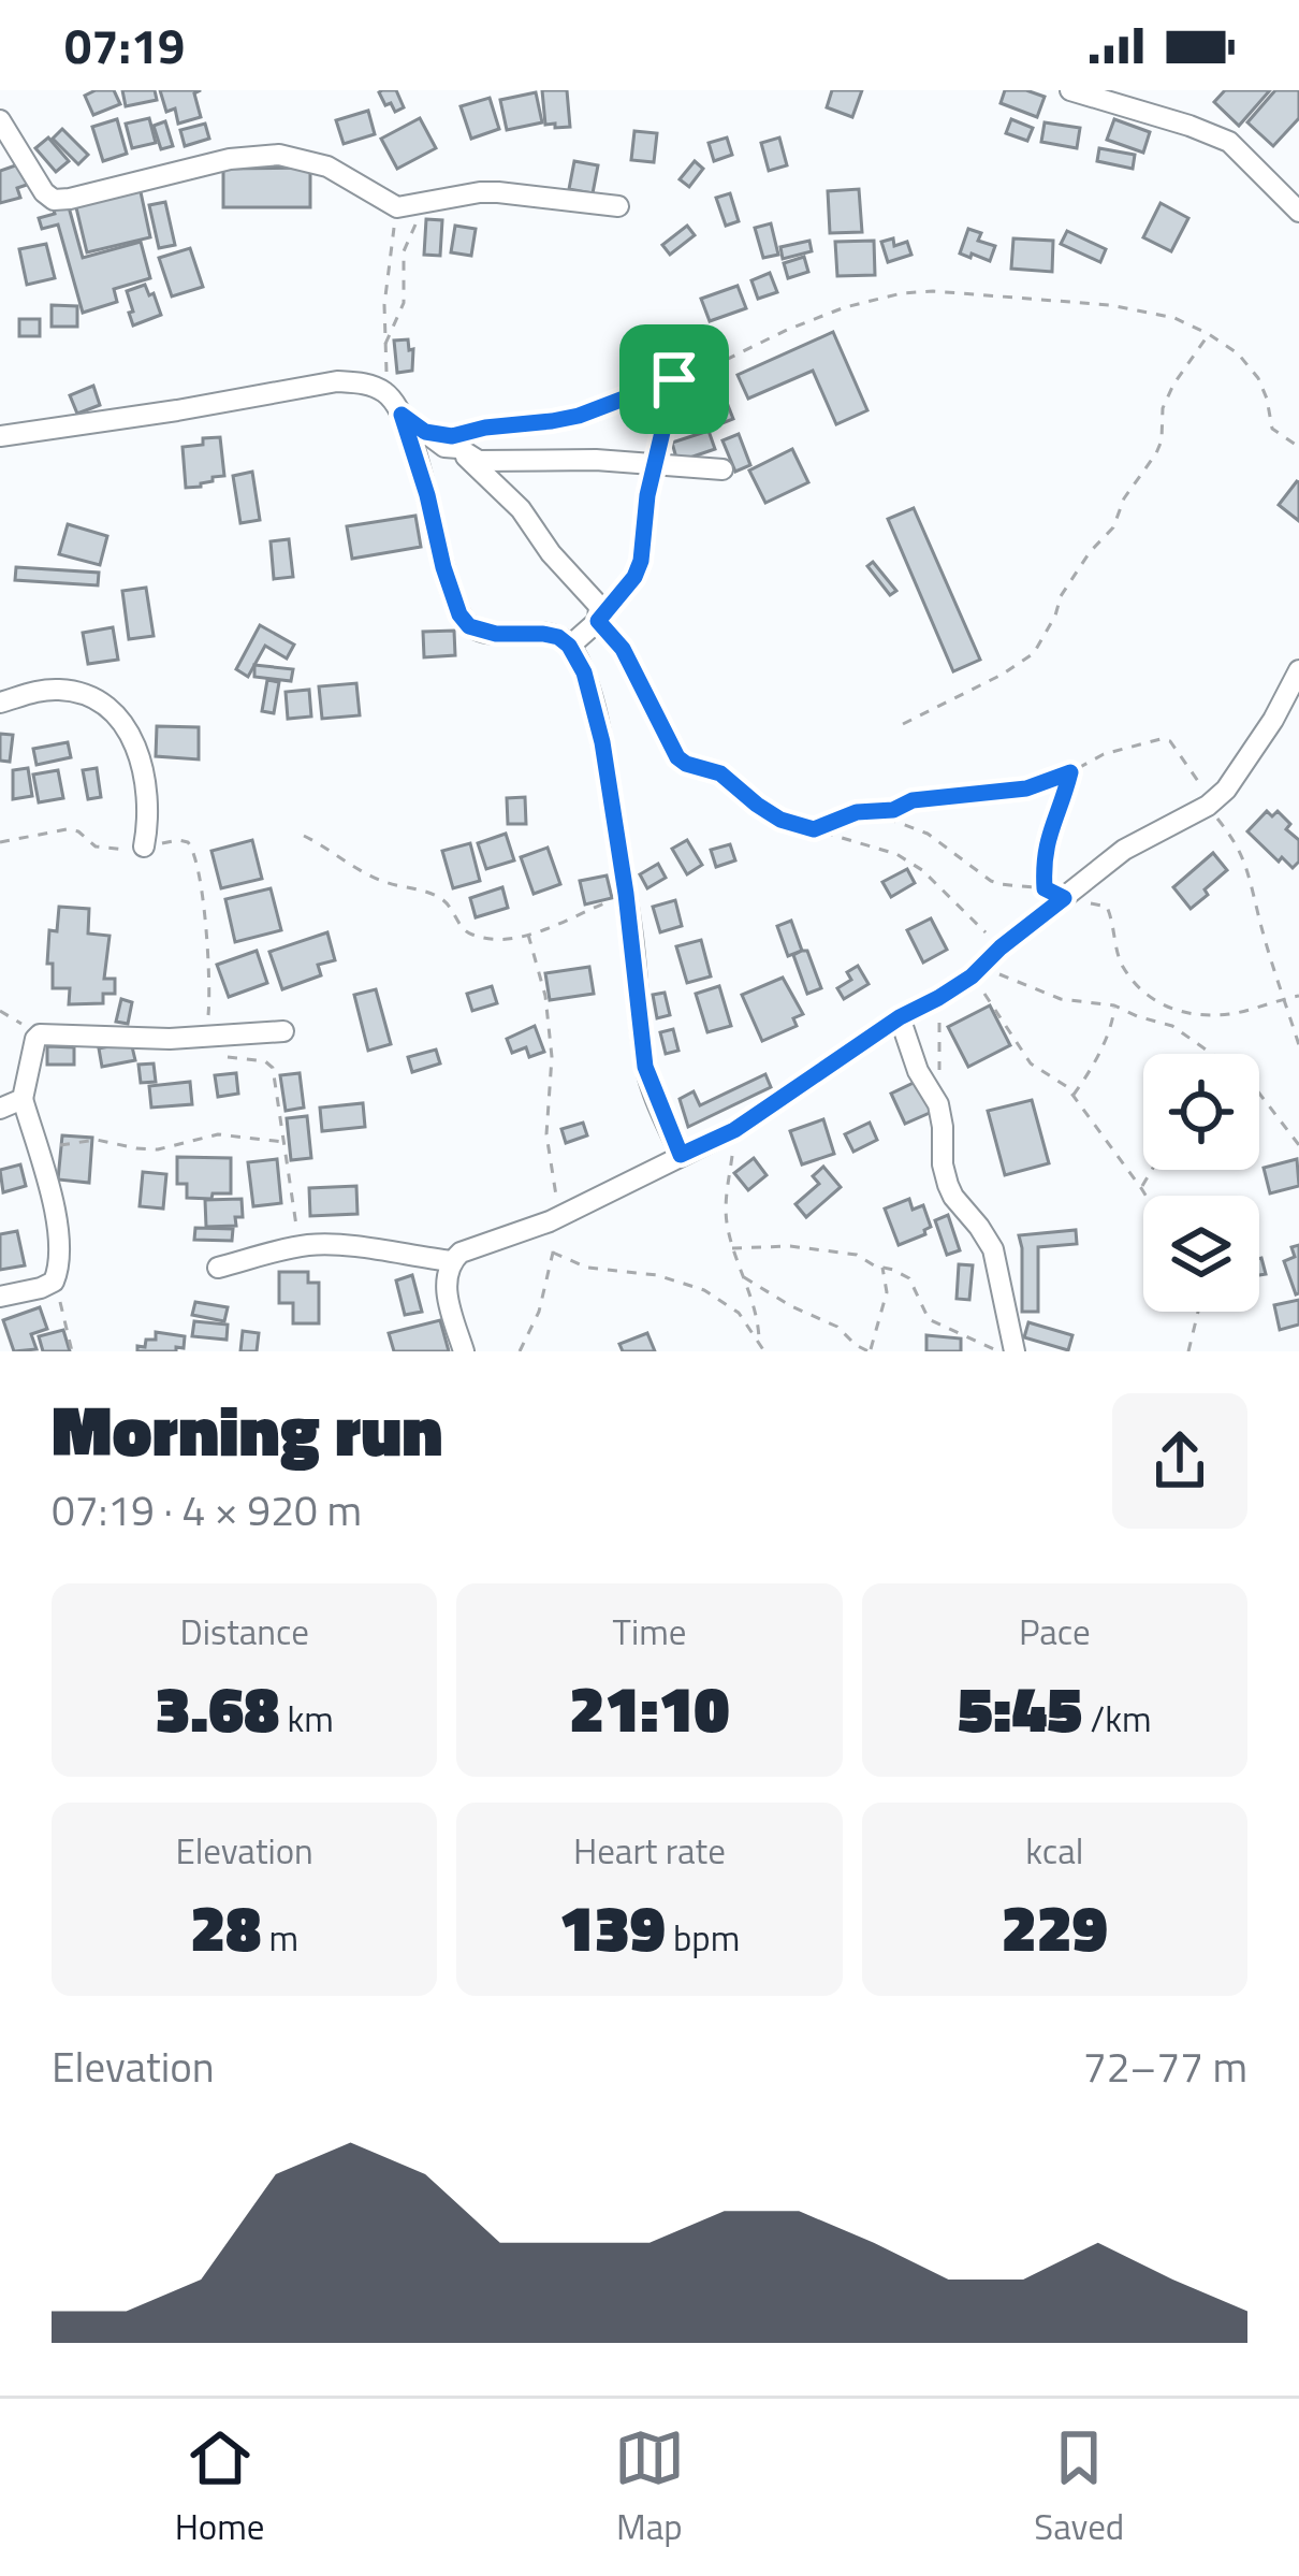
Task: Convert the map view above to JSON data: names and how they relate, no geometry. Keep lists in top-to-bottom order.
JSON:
{
  "page": {
    "status": "07:19",
    "heading": ["Morning run", "07:19 · 4 × 920 m"],
    "stats": [
      ["Distance", "3.68 km"],
      ["Time", "21:10"],
      ["Pace", "5:45 /km"],
      ["Elevation", "28 m"],
      ["Heart rate", "139 bpm"],
      ["kcal", "229"]
    ],
    "chart": ["Elevation", "72–77 m"],
    "tabs": ["Home", "Map", "Saved"]
  }
}
